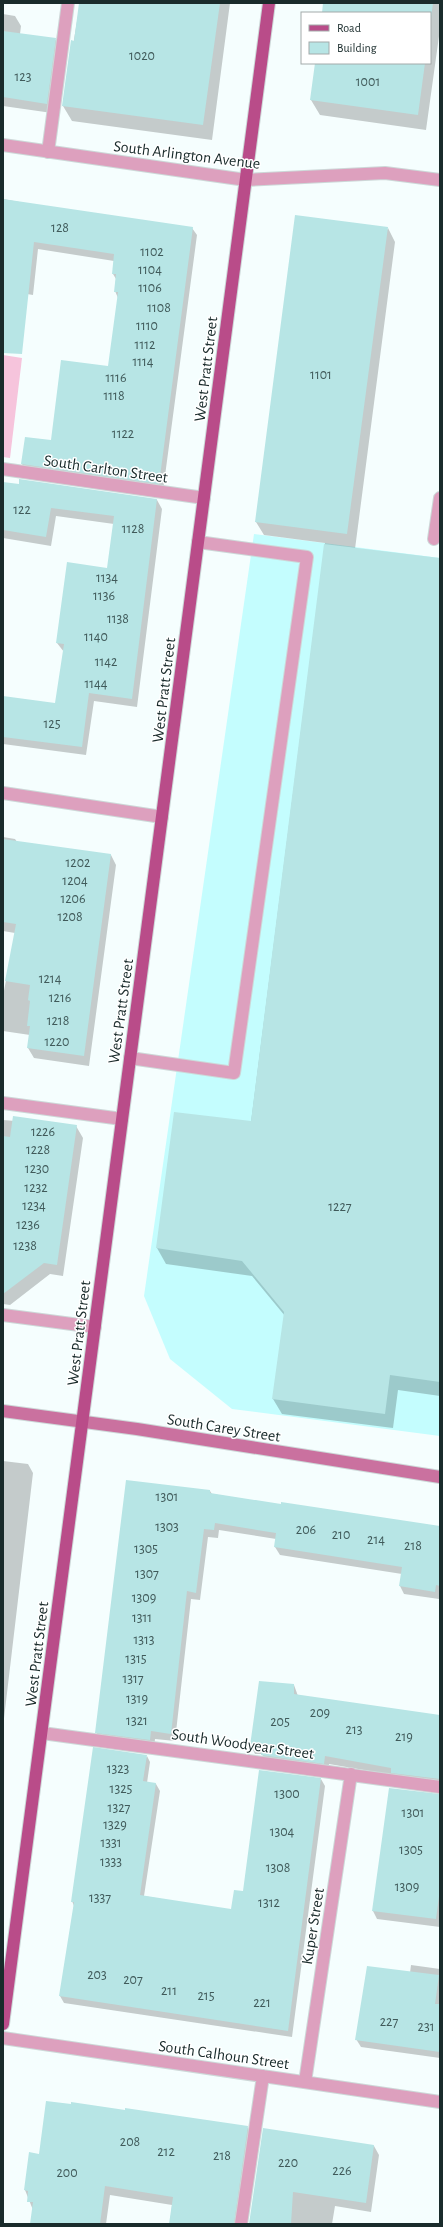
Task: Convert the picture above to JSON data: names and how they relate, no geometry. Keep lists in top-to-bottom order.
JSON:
{
  "streets": {
    "main road": ["West Pratt Street", "South Carey Street"],
    "street": [
      "South Arlington Avenue",
      "South Carlton Street",
      "South Woodyear Street",
      "Kuper Street",
      "South Calhoun Street"
    ]
  },
  "crossings": [
    ["South Arlington Avenue", "West Pratt Street"],
    ["West Pratt Street", "South Carlton Street"],
    ["West Pratt Street", "South Carey Street"],
    ["West Pratt Street", "South Woodyear Street"],
    ["South Woodyear Street", "Kuper Street"],
    ["Kuper Street", "South Calhoun Street"]
  ],
  "house_numbers": [
    "1020",
    "123",
    "1001",
    "128",
    "1102",
    "1104",
    "1106",
    "1108",
    "1110",
    "1112",
    "1114",
    "1101",
    "1116",
    "1118",
    "1122",
    "122",
    "1128",
    "1134",
    "1136",
    "1138",
    "1140",
    "1142",
    "1144",
    "125",
    "1202",
    "1204",
    "1206",
    "1208",
    "1214",
    "1216",
    "1218",
    "1220",
    "1226",
    "1228",
    "1230",
    "1232",
    "1234",
    "1227",
    "1236",
    "1238",
    "1301",
    "1303",
    "206",
    "210",
    "214",
    "218",
    "1305",
    "1307",
    "1309",
    "1311",
    "1313",
    "1315",
    "1317",
    "1319",
    "209",
    "1321",
    "205",
    "213",
    "219",
    "1323",
    "1325",
    "1300",
    "1327",
    "1301",
    "1329",
    "1304",
    "1331",
    "1305",
    "1333",
    "1308",
    "1309",
    "1337",
    "1312",
    "203",
    "207",
    "211",
    "215",
    "221",
    "227",
    "231",
    "208",
    "212",
    "218",
    "220",
    "226",
    "200"
  ],
  "legend": ["Road", "Building"]
}
